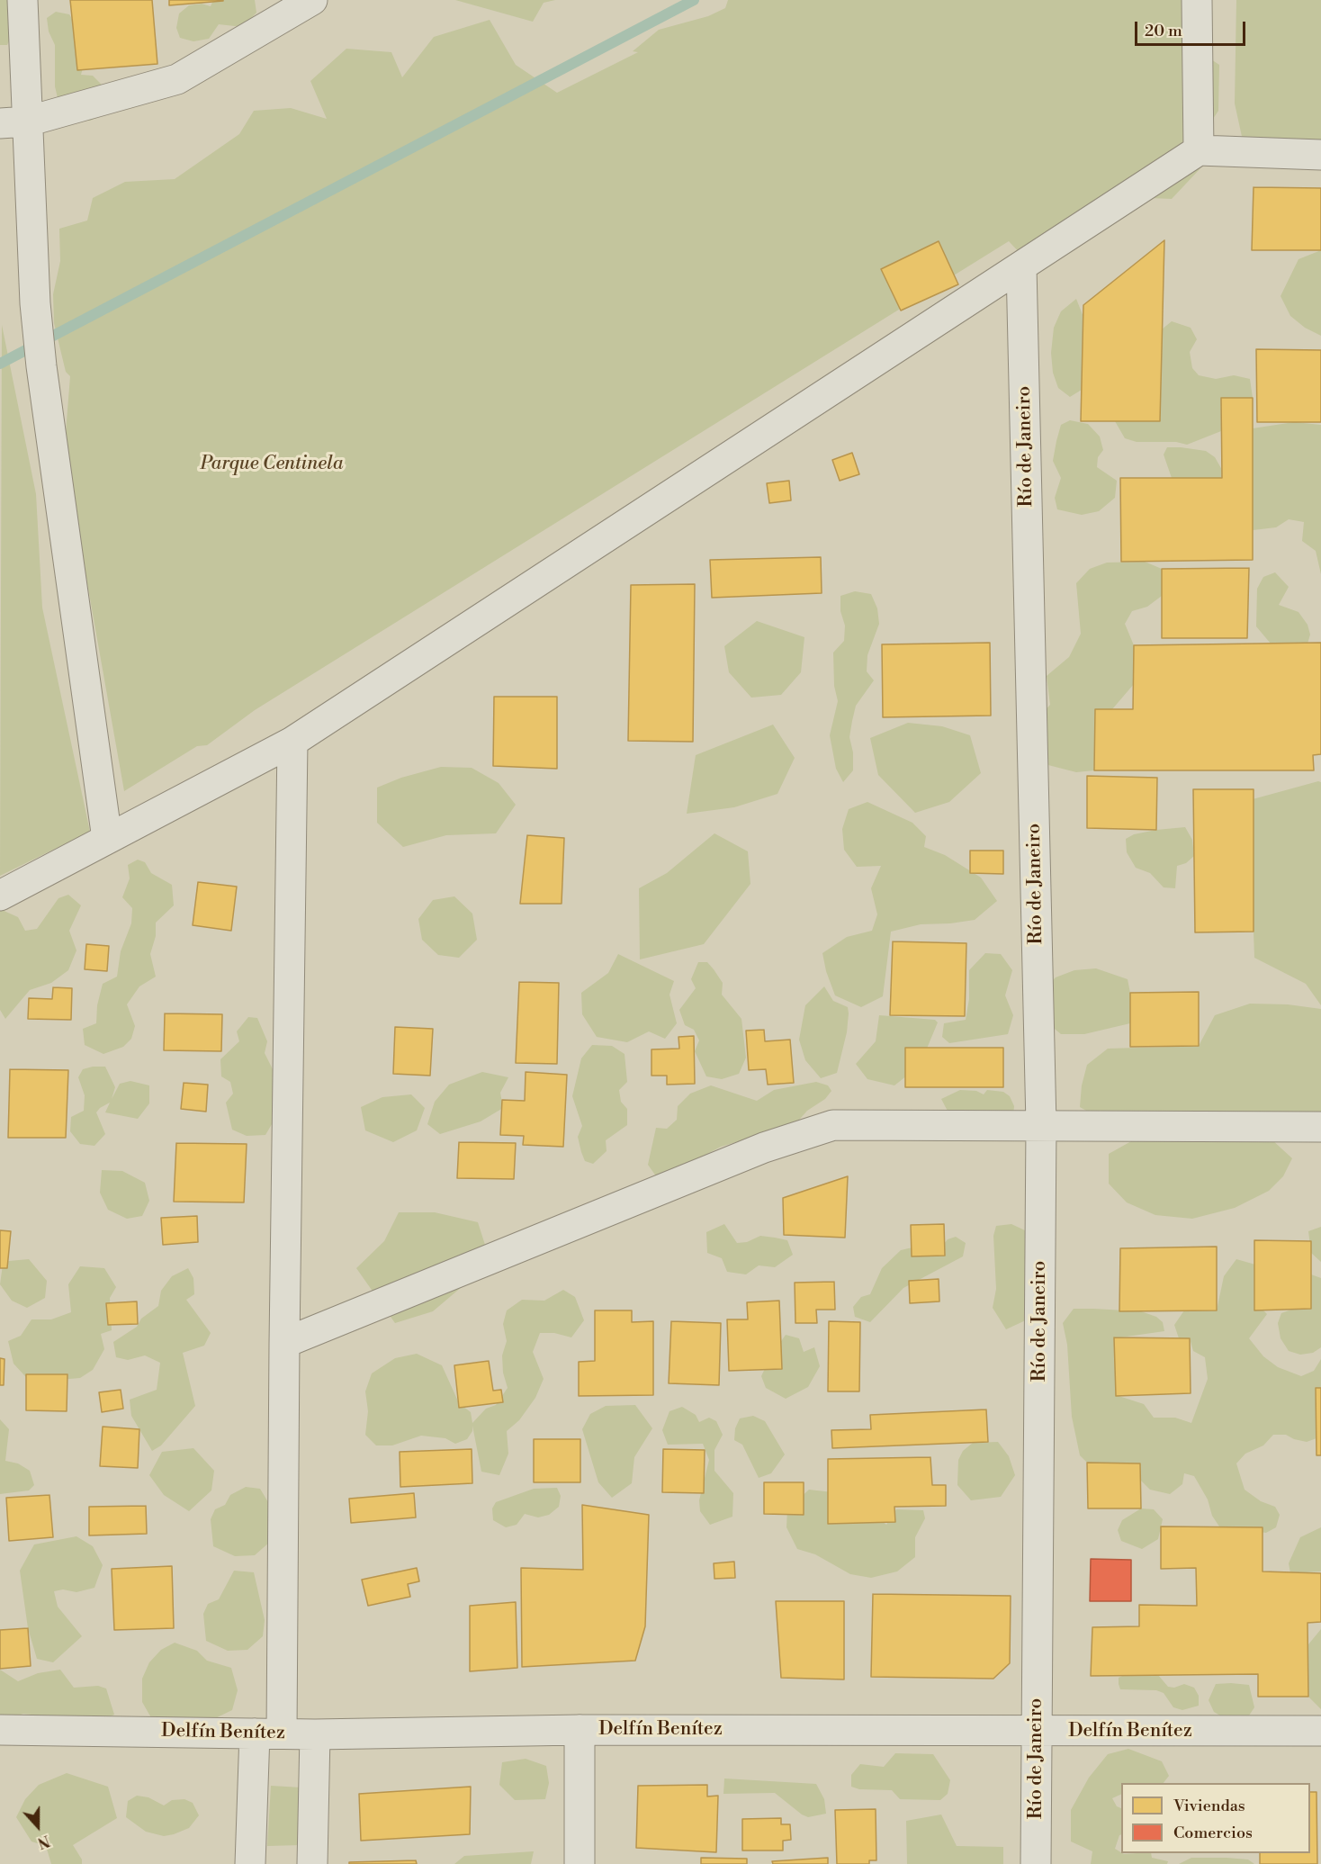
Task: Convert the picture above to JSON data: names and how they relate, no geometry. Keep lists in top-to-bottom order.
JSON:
{
  "streets": {
    "street": ["Río de Janeiro", "Delfín Benítez"]
  },
  "crossings": [
    ["Río de Janeiro", "Delfín Benítez"]
  ],
  "parks": ["Parque Centinela"],
  "legend": ["Viviendas", "Comercios"],
  "scale_bar": "20 m",
  "north": "bottom"
}
